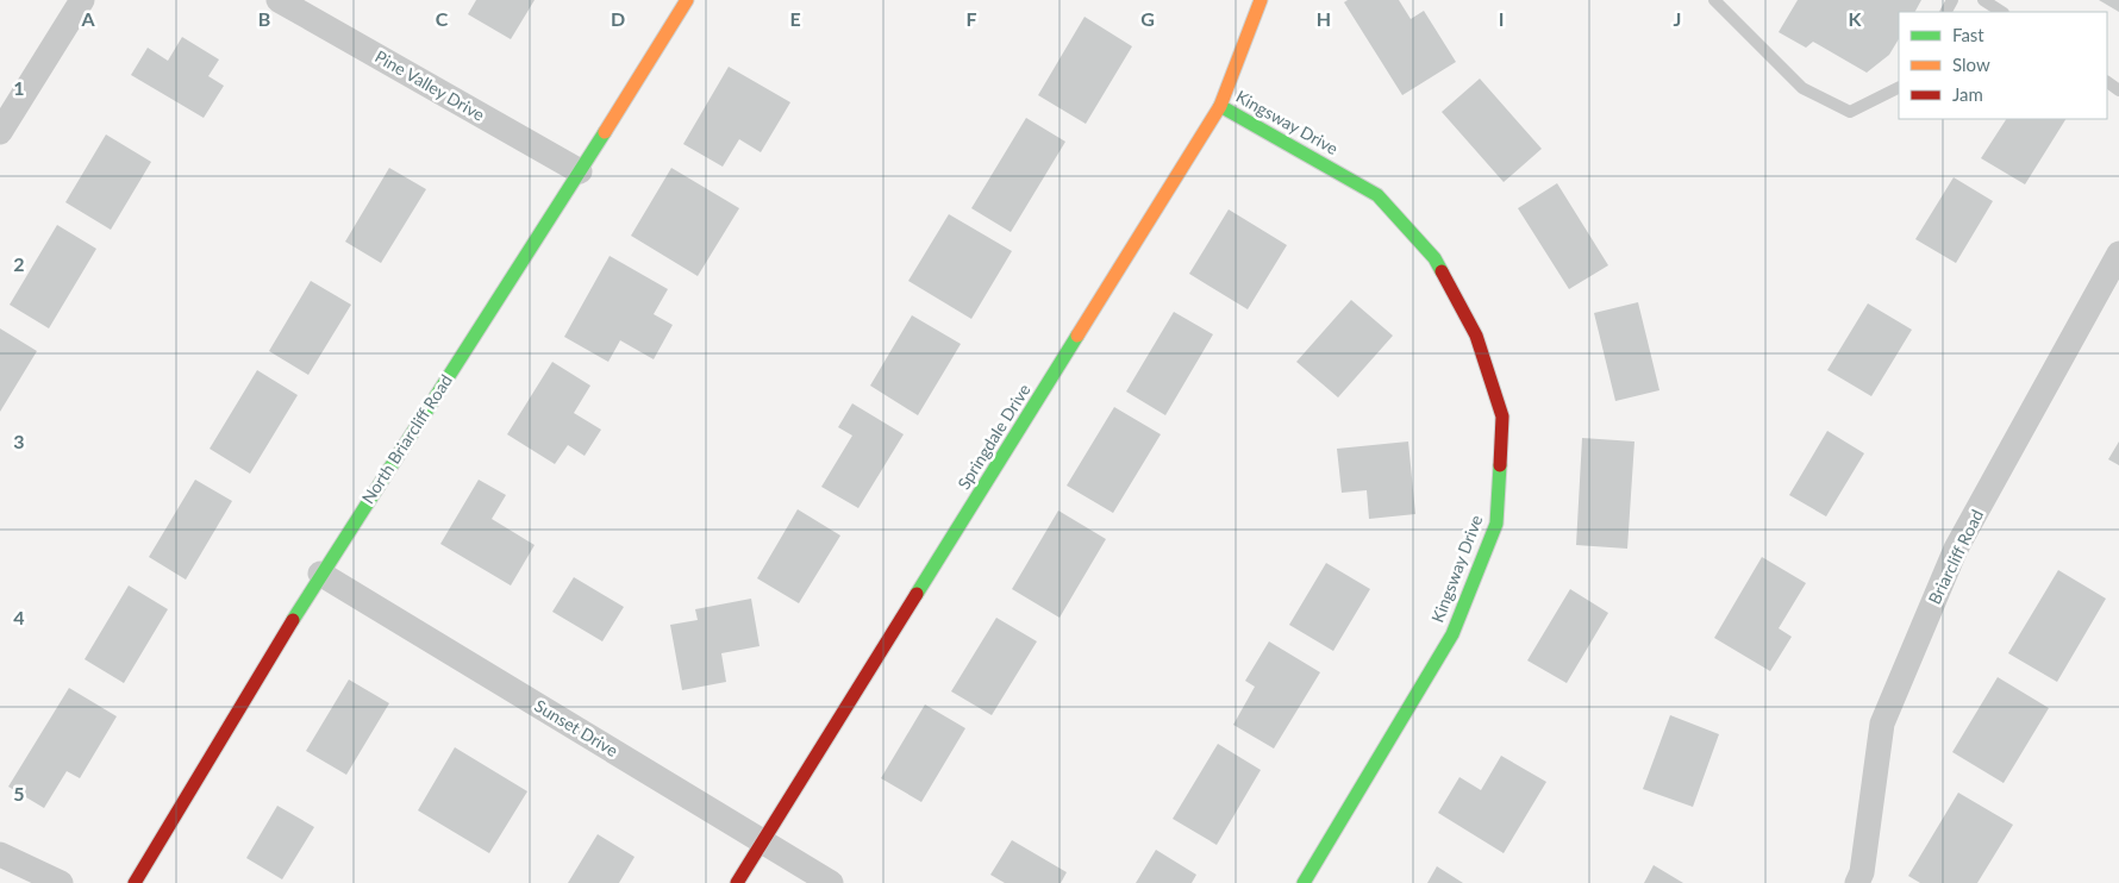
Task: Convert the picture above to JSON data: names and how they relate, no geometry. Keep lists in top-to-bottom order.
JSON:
{
  "streets": {
    "street": [
      "Pine Valley Drive",
      "Kingsway Drive",
      "Springdale Drive",
      "North Briarcliff Road",
      "Briarcliff Road",
      "Sunset Drive"
    ]
  },
  "crossings": [
    ["Pine Valley Drive", "North Briarcliff Road"],
    ["Kingsway Drive", "Springdale Drive"],
    ["Springdale Drive", "Sunset Drive"],
    ["North Briarcliff Road", "Sunset Drive"]
  ],
  "legend": ["Fast", "Slow", "Jam"],
  "grid": {
    "columns": [
      "A",
      "B",
      "C",
      "D",
      "E",
      "F",
      "G",
      "H",
      "I",
      "J",
      "K"
    ],
    "rows": [
      "1",
      "2",
      "3",
      "4",
      "5"
    ]
  }
}
